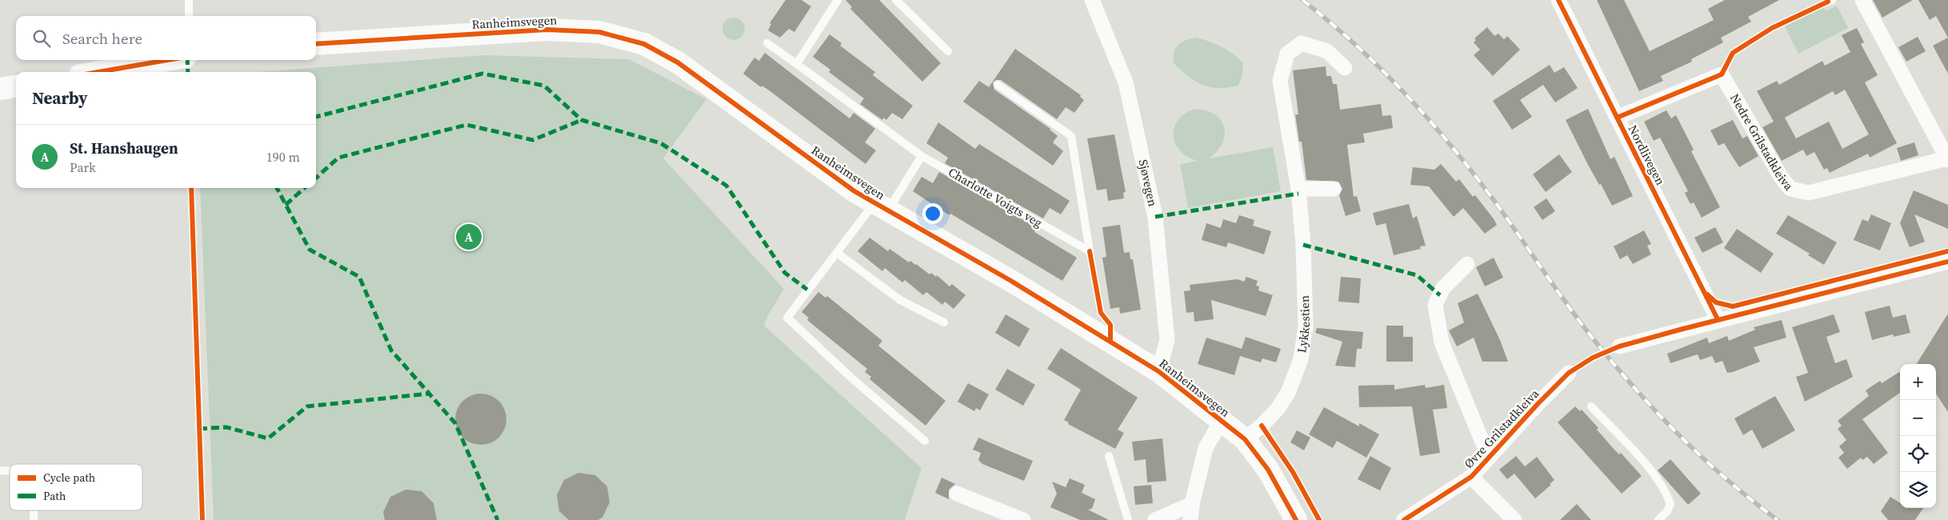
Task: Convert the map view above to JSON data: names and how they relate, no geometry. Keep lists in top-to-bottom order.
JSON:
{
  "streets": {
    "street": [
      "Ranheimsvegen",
      "Nedre Grilstadkleiva",
      "Nordlivegen",
      "Sjøvegen",
      "Lykkestien",
      "Øvre Grilstadkleiva"
    ],
    "lane": ["Charlotte Voigts veg"]
  },
  "crossings": [
    ["Ranheimsvegen", "Sjøvegen"],
    ["Ranheimsvegen", "Lykkestien"],
    ["Nedre Grilstadkleiva", "Nordlivegen"]
  ],
  "legend": ["Cycle path", "Path"],
  "page": {
    "search": "Search here",
    "heading": "Nearby",
    "list": [
      {
        "mark": "A",
        "name": "St. Hanshaugen",
        "note": "Park",
        "value": "190 m"
      }
    ],
    "pins": "A",
    "map_buttons": ["+", "−"]
  }
}
